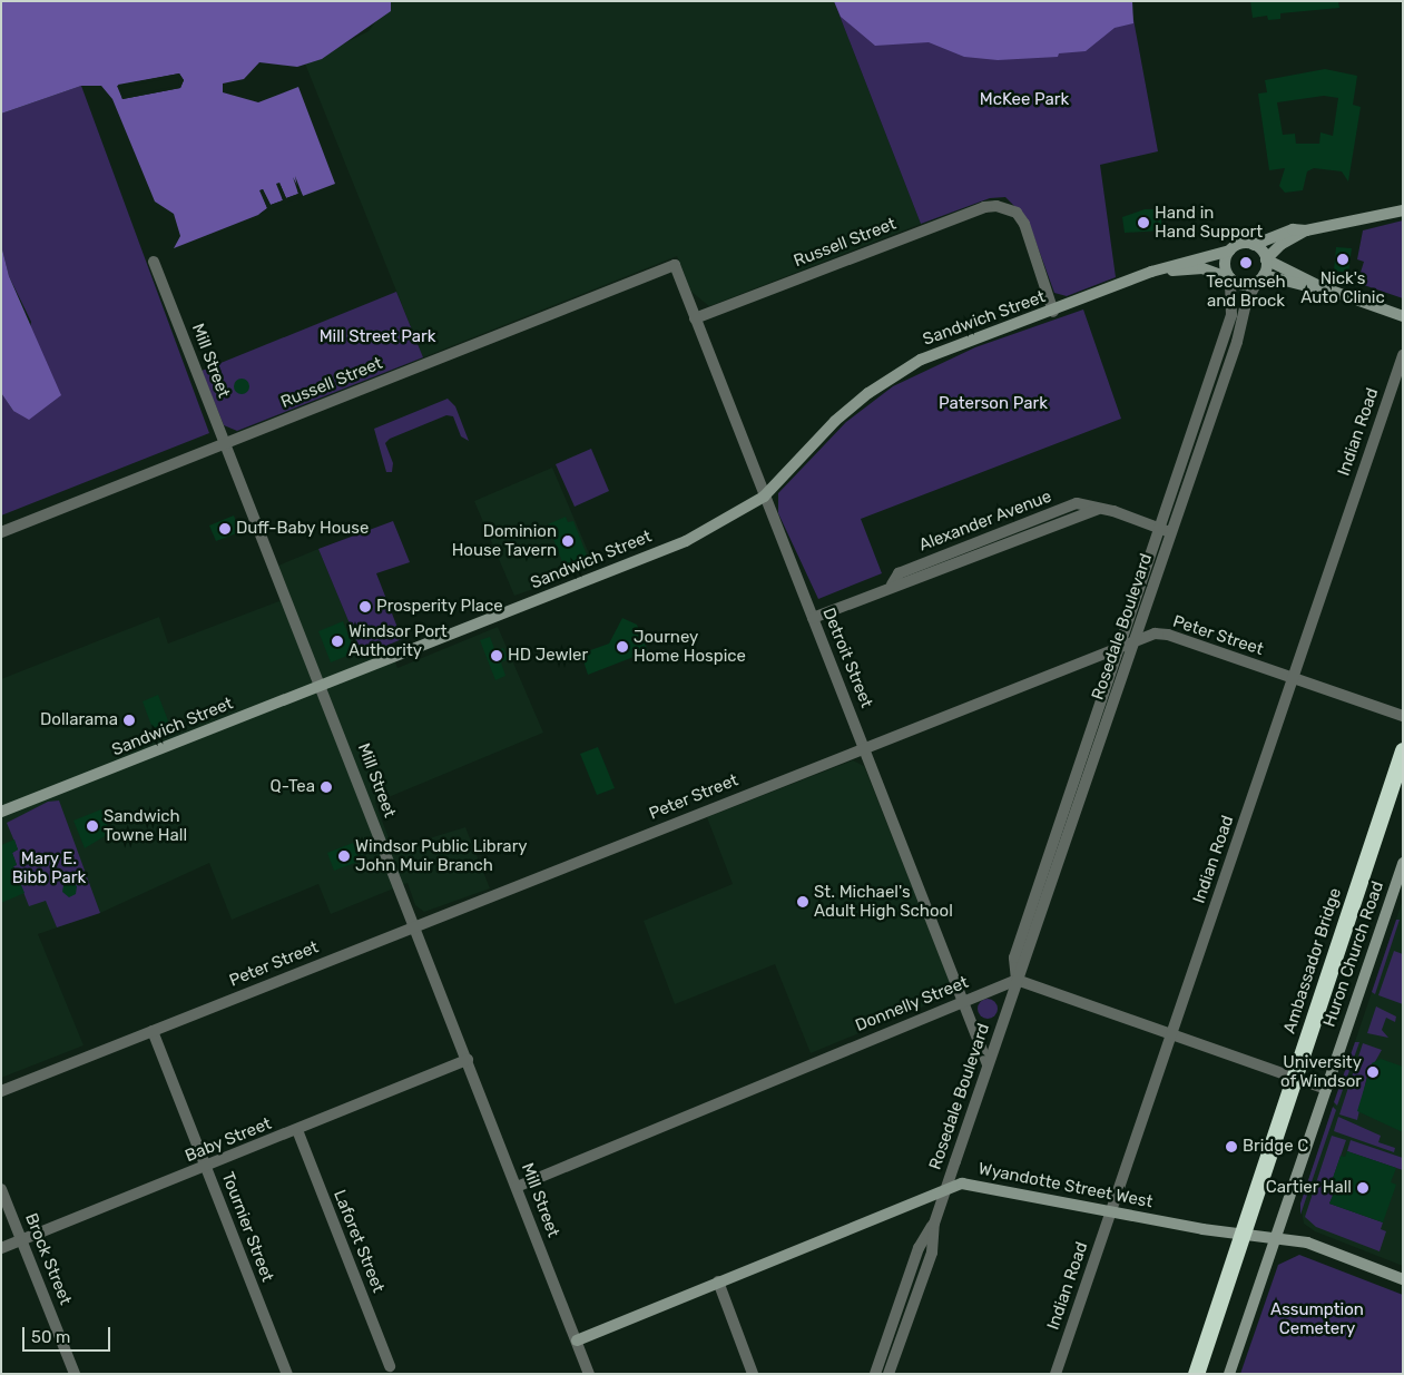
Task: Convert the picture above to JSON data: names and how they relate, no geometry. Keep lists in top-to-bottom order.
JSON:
{
  "streets": {
    "highway": ["Ambassador Bridge"],
    "main road": ["Sandwich Street", "Huron Church Road", "Wyandotte Street West"],
    "street": [
      "Russell Street",
      "Mill Street",
      "Indian Road",
      "Alexander Avenue",
      "Rosedale Boulevard",
      "Peter Street",
      "Detroit Street",
      "Donnelly Street",
      "Baby Street",
      "Tournier Street",
      "Laforet Street",
      "Brock Street"
    ]
  },
  "crossings": [
    ["Russell Street", "Sandwich Street"],
    ["Russell Street", "Mill Street"],
    ["Russell Street", "Detroit Street"],
    ["Sandwich Street", "Mill Street"],
    ["Sandwich Street", "Detroit Street"],
    ["Mill Street", "Peter Street"],
    ["Mill Street", "Donnelly Street"],
    ["Mill Street", "Baby Street"],
    ["Mill Street", "Wyandotte Street West"],
    ["Indian Road", "Peter Street"],
    ["Indian Road", "Wyandotte Street West"],
    ["Alexander Avenue", "Rosedale Boulevard"],
    ["Alexander Avenue", "Detroit Street"],
    ["Rosedale Boulevard", "Peter Street"],
    ["Rosedale Boulevard", "Detroit Street"],
    ["Rosedale Boulevard", "Donnelly Street"],
    ["Rosedale Boulevard", "Wyandotte Street West"],
    ["Peter Street", "Detroit Street"],
    ["Peter Street", "Tournier Street"],
    ["Detroit Street", "Donnelly Street"],
    ["Huron Church Road", "Wyandotte Street West"],
    ["Baby Street", "Tournier Street"],
    ["Baby Street", "Laforet Street"],
    ["Baby Street", "Brock Street"]
  ],
  "parks": [
    "McKee Park",
    "Mill Street Park",
    "Paterson Park",
    "Mary E. Bibb Park",
    "Assumption Cemetery"
  ],
  "places": [
    "Hand in Hand Support",
    "Nick's Auto Clinic",
    "Tecumseh and Brock",
    "Duff-Baby House",
    "Dominion House Tavern",
    "Prosperity Place",
    "Windsor Port Authority",
    "Journey Home Hospice",
    "HD Jewler",
    "Dollarama",
    "Q-Tea",
    "Sandwich Towne Hall",
    "Windsor Public Library John Muir Branch",
    "St. Michael's Adult High School",
    "University of Windsor",
    "Bridge C",
    "Cartier Hall"
  ],
  "scale_bar": "50 m"
}
